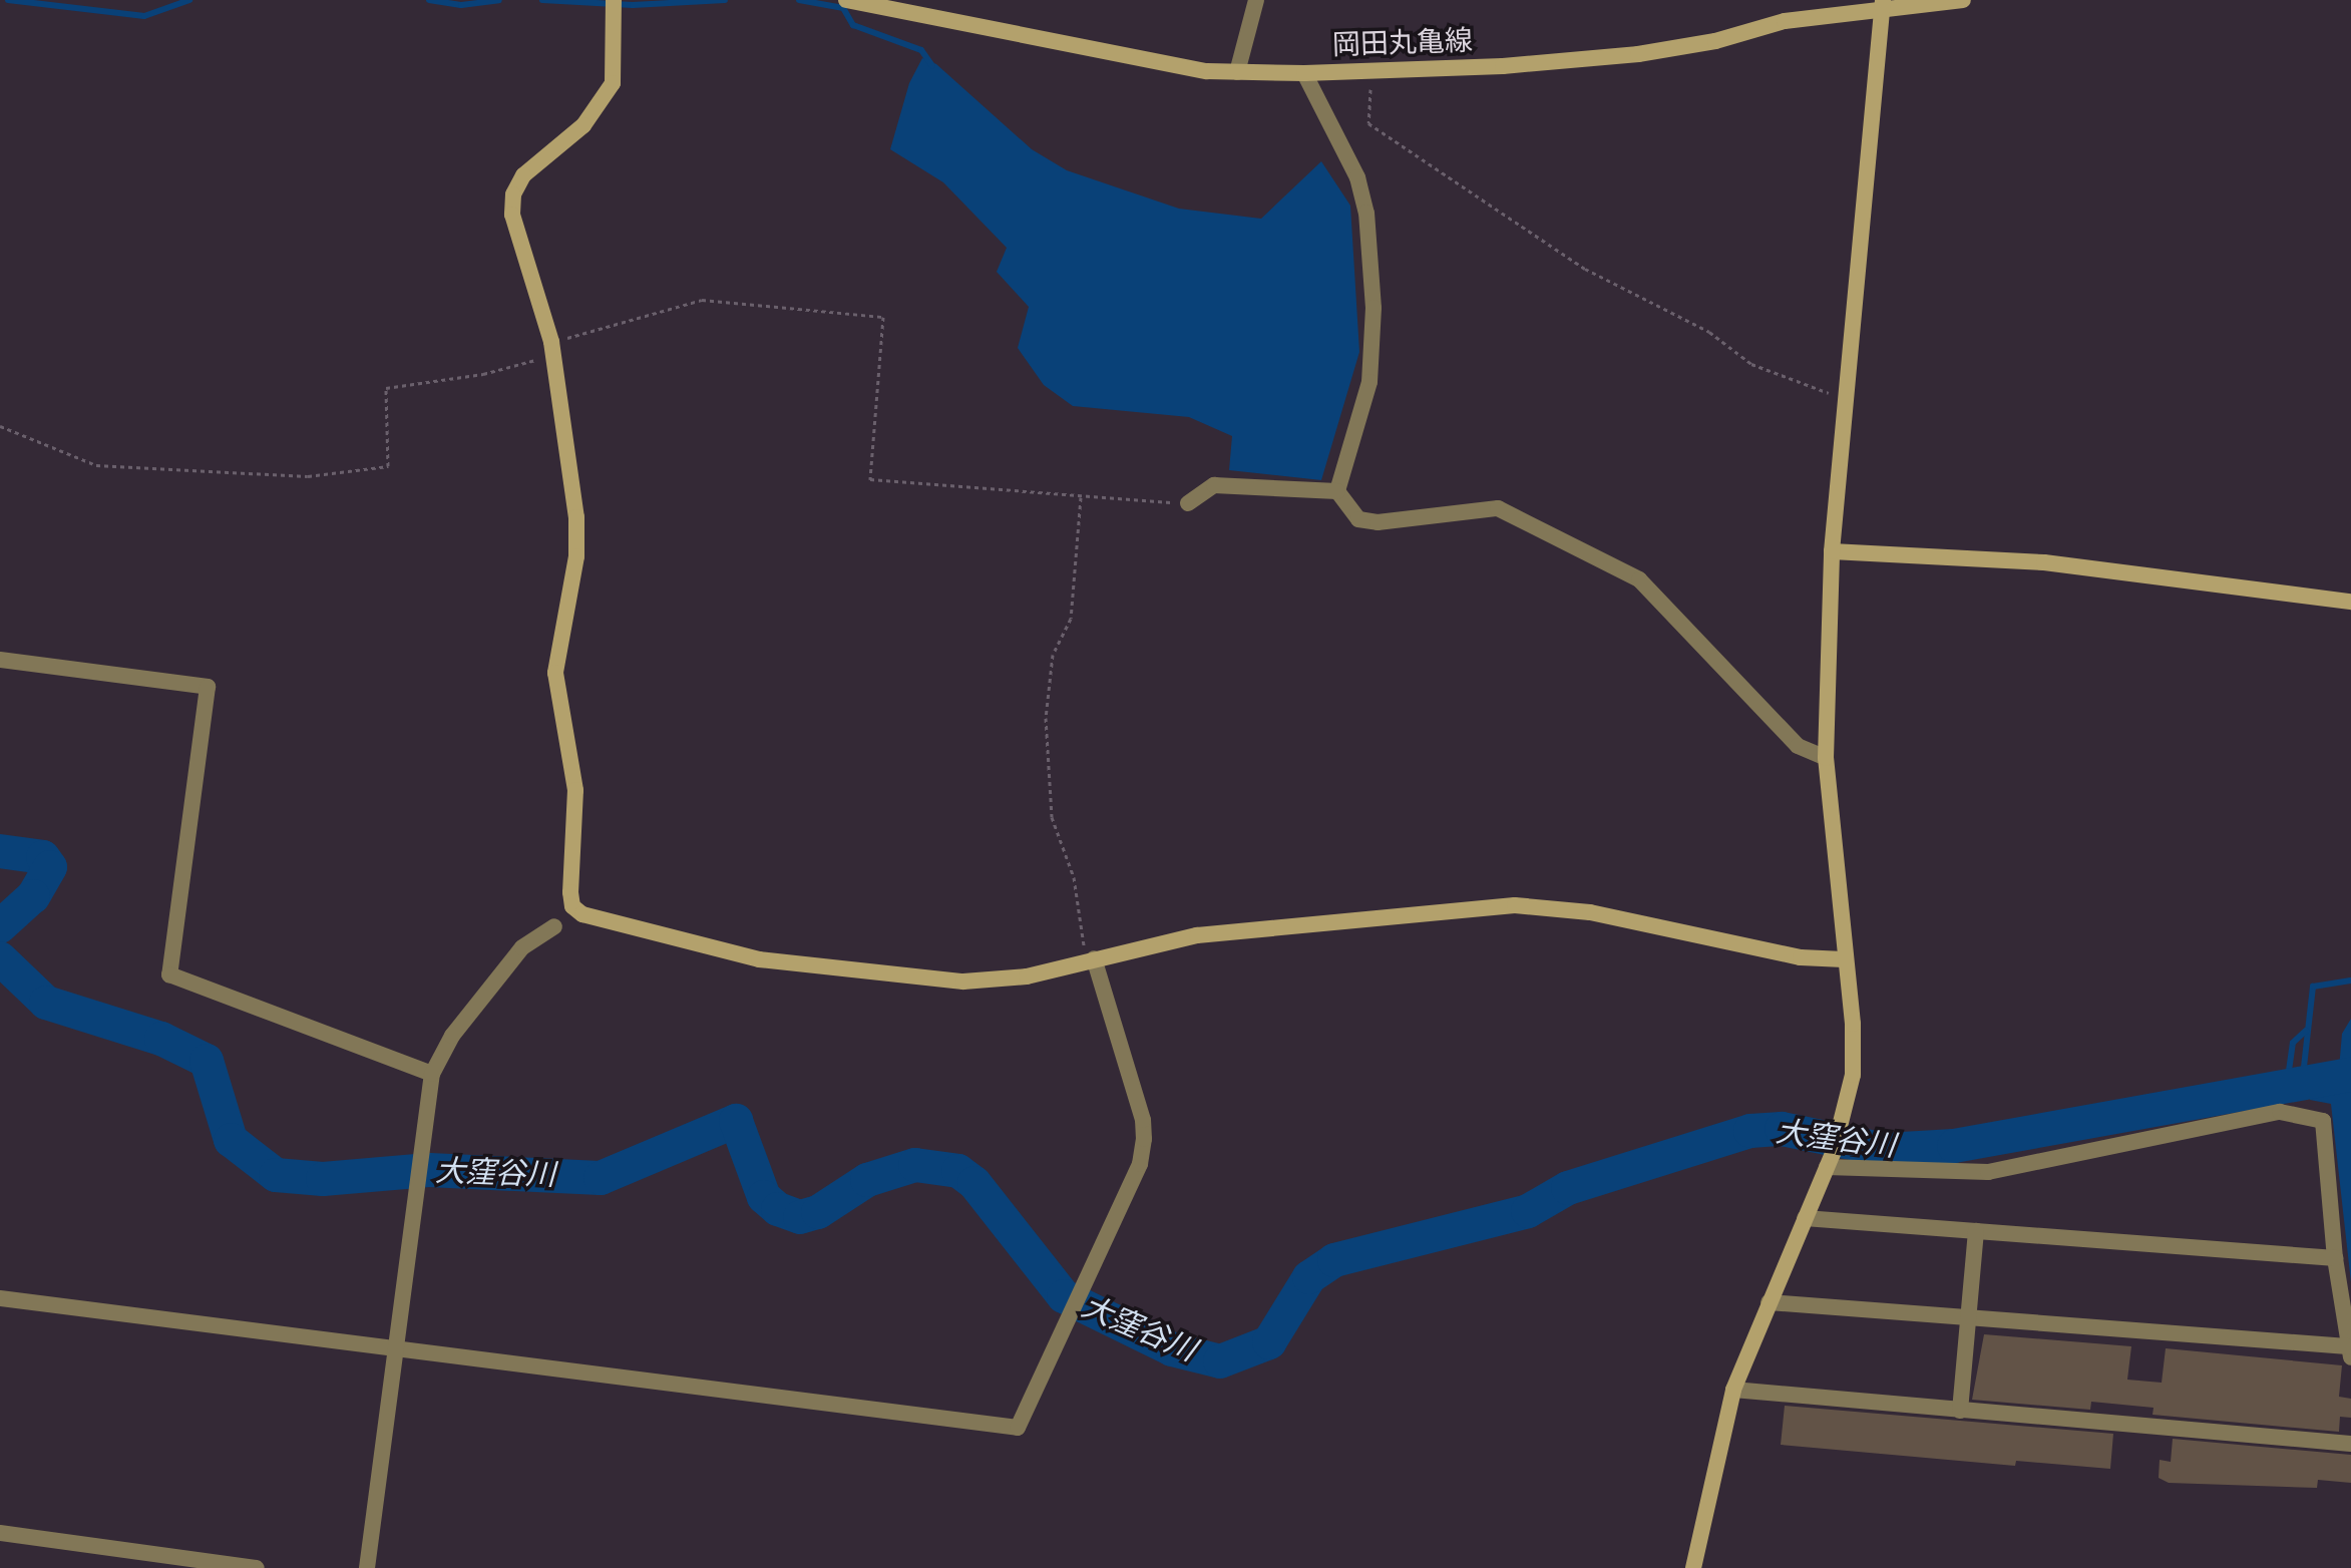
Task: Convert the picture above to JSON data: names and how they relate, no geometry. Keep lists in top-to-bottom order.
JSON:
{
  "streets": {
    "street": ["岡田丸亀線"]
  },
  "water": ["大窪谷川"]
}
